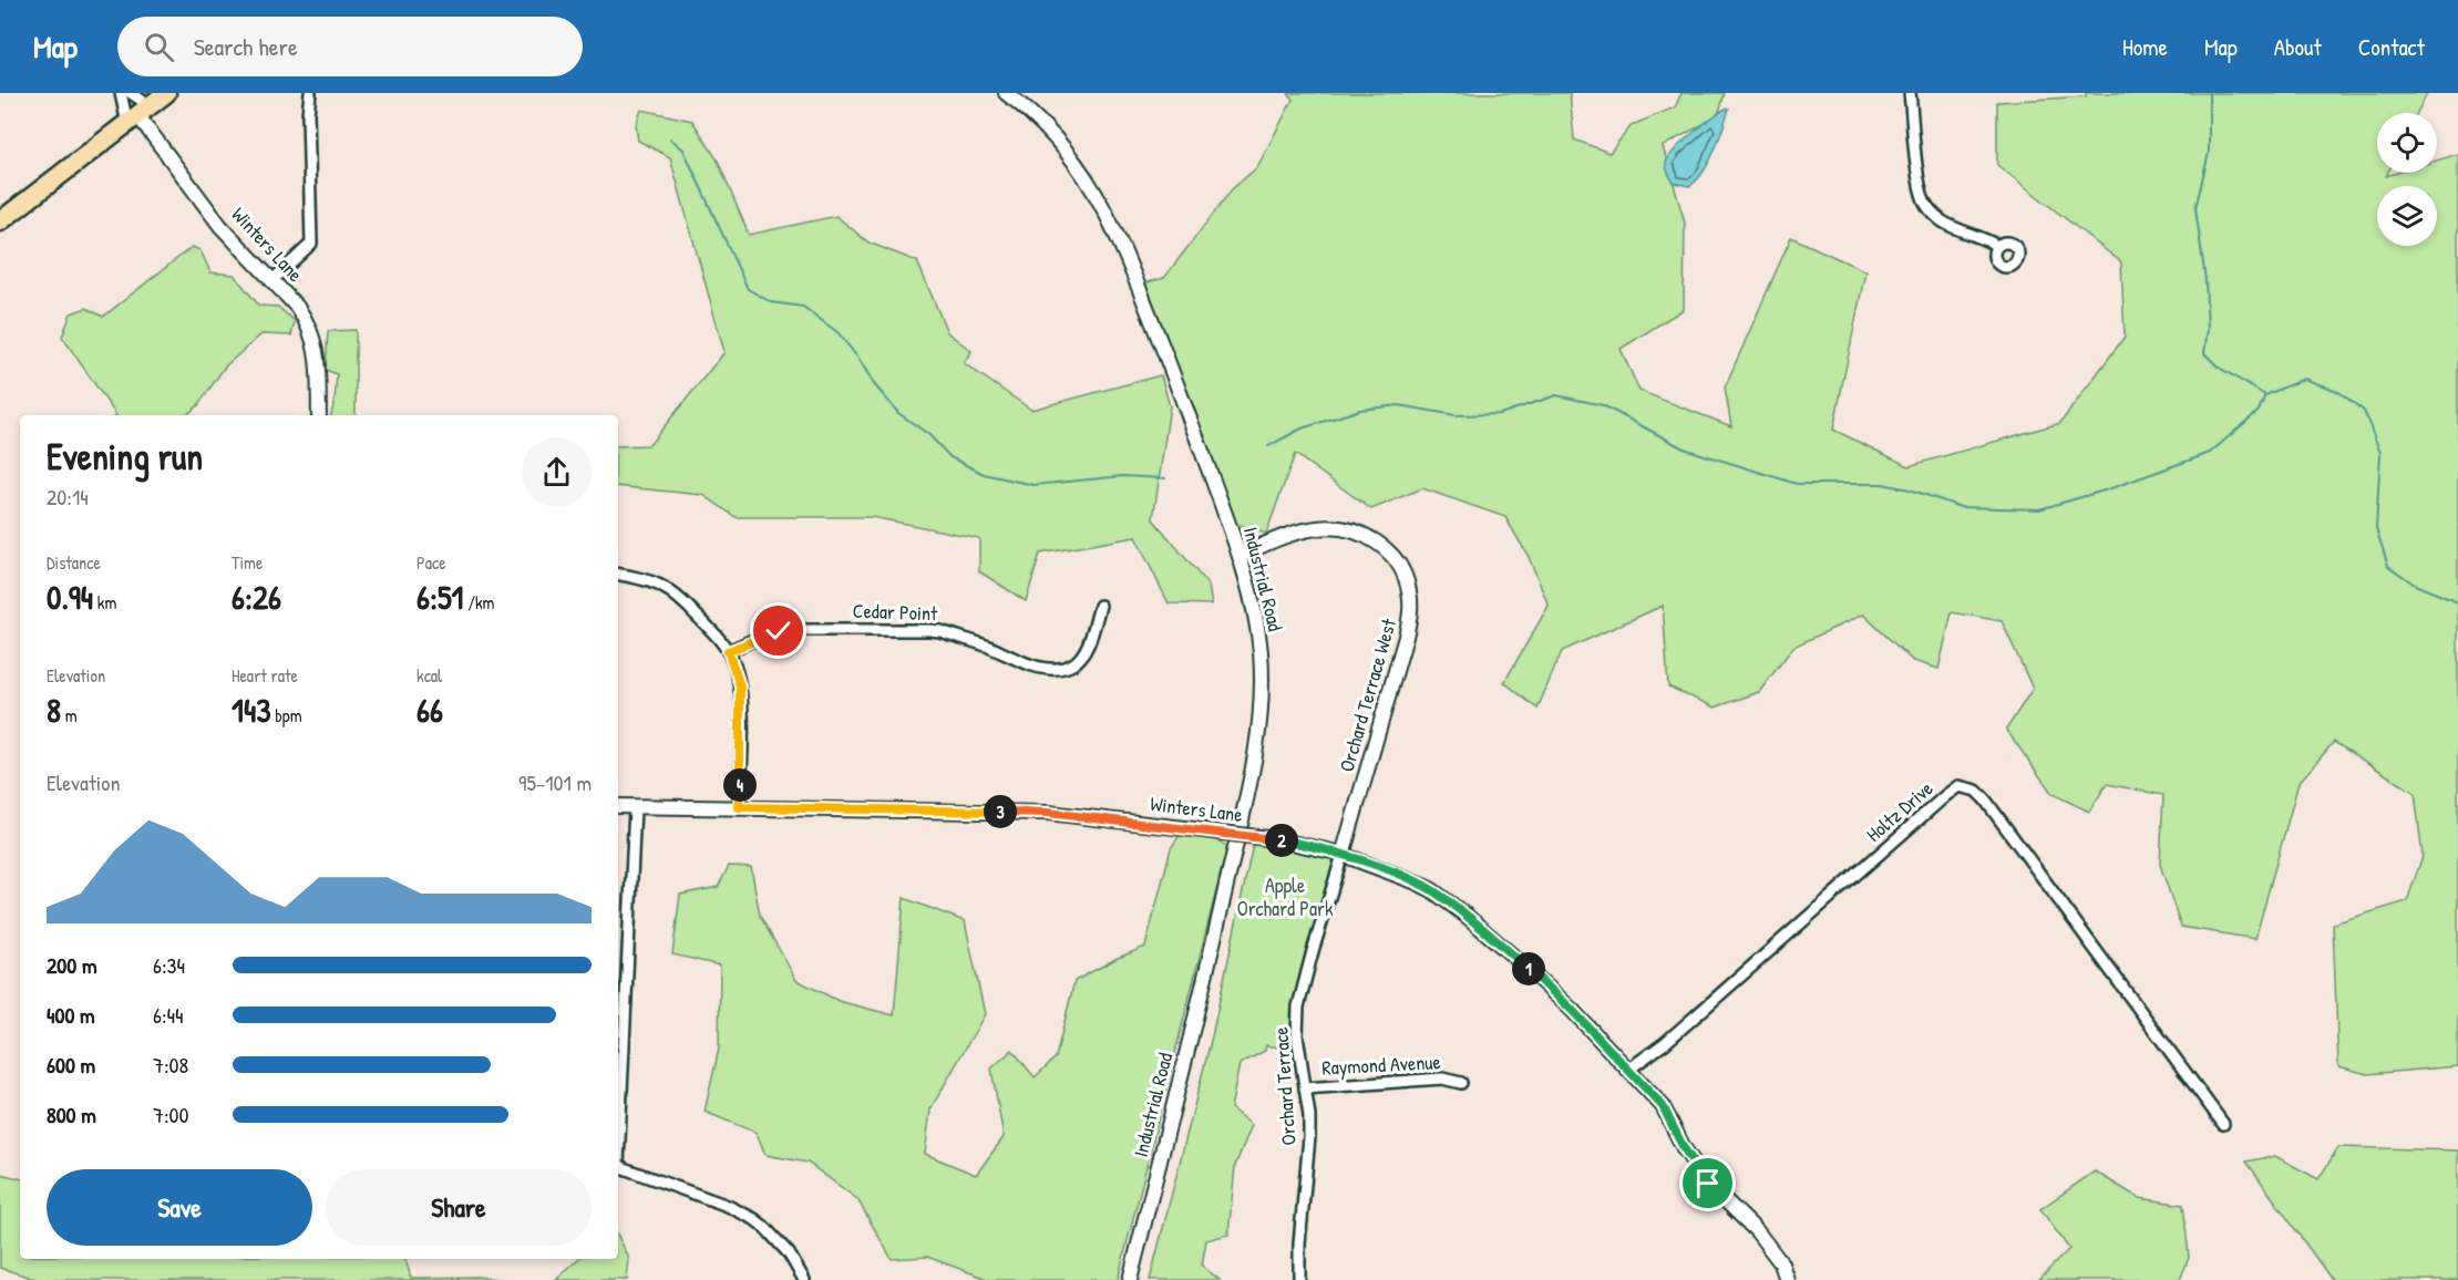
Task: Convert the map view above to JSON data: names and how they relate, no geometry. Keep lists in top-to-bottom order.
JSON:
{
  "streets": {
    "street": [
      "Winters Lane",
      "Industrial Road",
      "Cedar Point",
      "Orchard Terrace West",
      "Holtz Drive",
      "Raymond Avenue",
      "Orchard Terrace"
    ]
  },
  "crossings": [
    ["Winters Lane", "Orchard Terrace West"],
    ["Winters Lane", "Holtz Drive"],
    ["Winters Lane", "Orchard Terrace"],
    ["Industrial Road", "Orchard Terrace West"],
    ["Orchard Terrace West", "Orchard Terrace"],
    ["Raymond Avenue", "Orchard Terrace"]
  ],
  "parks": ["Apple Orchard Park"],
  "page": {
    "header": "Map",
    "search": "Search here",
    "nav": [
      "Home",
      "Map",
      "About",
      "Contact"
    ],
    "heading": ["Evening run", "20:14"],
    "stats": [
      ["Distance", "0.94 km"],
      ["Time", "6:26"],
      ["Pace", "6:51 /km"],
      ["Elevation", "8 m"],
      ["Heart rate", "143 bpm"],
      ["kcal", "66"]
    ],
    "chart": ["Elevation", "95–101 m"],
    "pins": [
      "4",
      "3",
      "2",
      "1"
    ],
    "list": [
      {
        "name": "200 m",
        "note": "6:34"
      },
      {
        "name": "400 m",
        "note": "6:44"
      },
      {
        "name": "600 m",
        "note": "7:08"
      },
      {
        "name": "800 m",
        "note": "7:00"
      }
    ],
    "buttons": ["Save", "Share"]
  }
}
